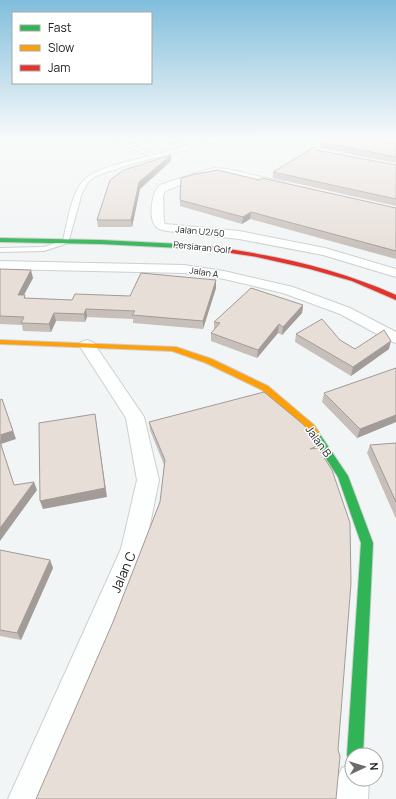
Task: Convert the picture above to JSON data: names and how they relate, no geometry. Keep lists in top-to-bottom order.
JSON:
{
  "streets": {
    "street": [
      "Jalan U2/50",
      "Persiaran Golf",
      "Jalan A",
      "Jalan B",
      "Jalan C"
    ]
  },
  "crossings": [
    ["Jalan B", "Jalan C"]
  ],
  "legend": ["Fast", "Slow", "Jam"],
  "north": "right"
}
